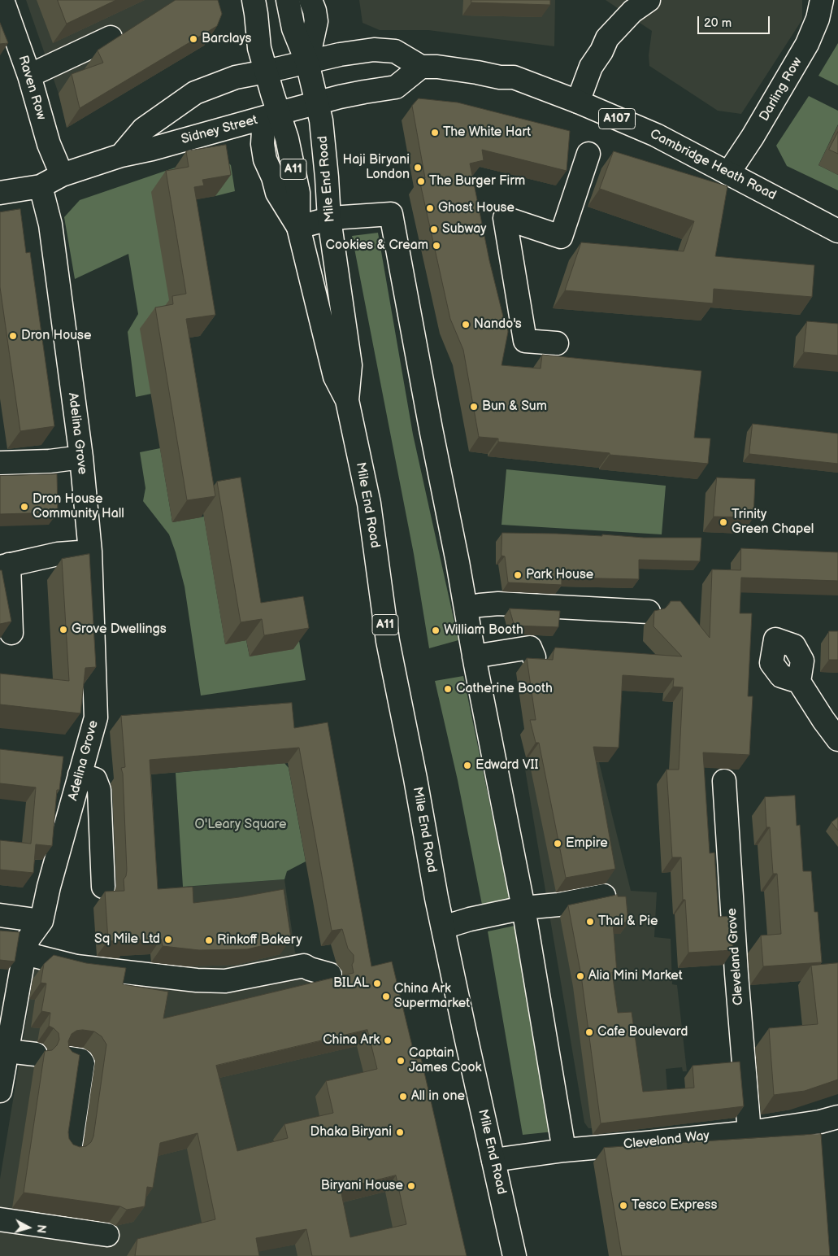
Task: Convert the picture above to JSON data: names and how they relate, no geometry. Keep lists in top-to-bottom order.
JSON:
{
  "streets": {
    "main road": [
      "Raven Row",
      "Darling Row",
      "A107",
      "Sidney Street",
      "Cambridge Heath Road",
      "A11",
      "Mile End Road",
      "Adelina Grove",
      "Cleveland Grove",
      "Cleveland Way"
    ]
  },
  "crossings": [
    ["Raven Row", "Sidney Street"],
    ["Darling Row", "Cambridge Heath Road"],
    ["Sidney Street", "A11"],
    ["Sidney Street", "Mile End Road"],
    ["Sidney Street", "Adelina Grove"],
    ["Cambridge Heath Road", "A11"],
    ["Cambridge Heath Road", "Mile End Road"],
    ["A11", "Mile End Road"],
    ["Mile End Road", "Cleveland Way"],
    ["Cleveland Grove", "Cleveland Way"]
  ],
  "parks": ["O'Leary Square"],
  "places": [
    "Barclays",
    "The White Hart",
    "Haji Biryani London",
    "The Burger Firm",
    "Ghost House",
    "Subway",
    "Cookies & Cream",
    "Nando's",
    "Dron House",
    "Bun & Sum",
    "Dron House Community Hall",
    "Trinity Green Chapel",
    "Park House",
    "Grove Dwellings",
    "William Booth",
    "Catherine Booth",
    "Edward VII",
    "Empire",
    "Thai & Pie",
    "Sq Mile Ltd",
    "Rinkoff Bakery",
    "Alia Mini Market",
    "BILAL",
    "China Ark Supermarket",
    "Cafe Boulevard",
    "China Ark",
    "Captain James Cook",
    "All in one",
    "Dhaka Biryani",
    "Biryani House",
    "Tesco Express"
  ],
  "scale_bar": "20 m",
  "north": "right"
}
